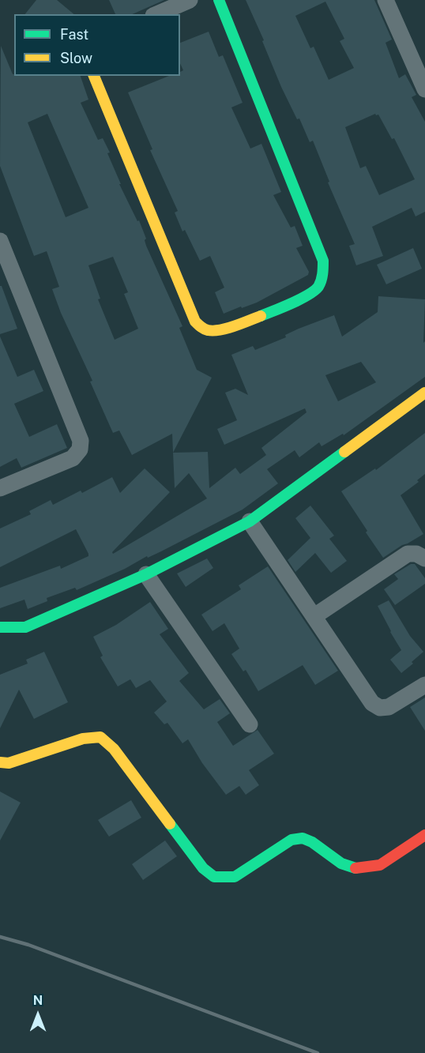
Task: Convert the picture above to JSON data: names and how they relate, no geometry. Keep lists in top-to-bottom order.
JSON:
{
  "legend": ["Fast", "Slow"],
  "north": "top"
}
